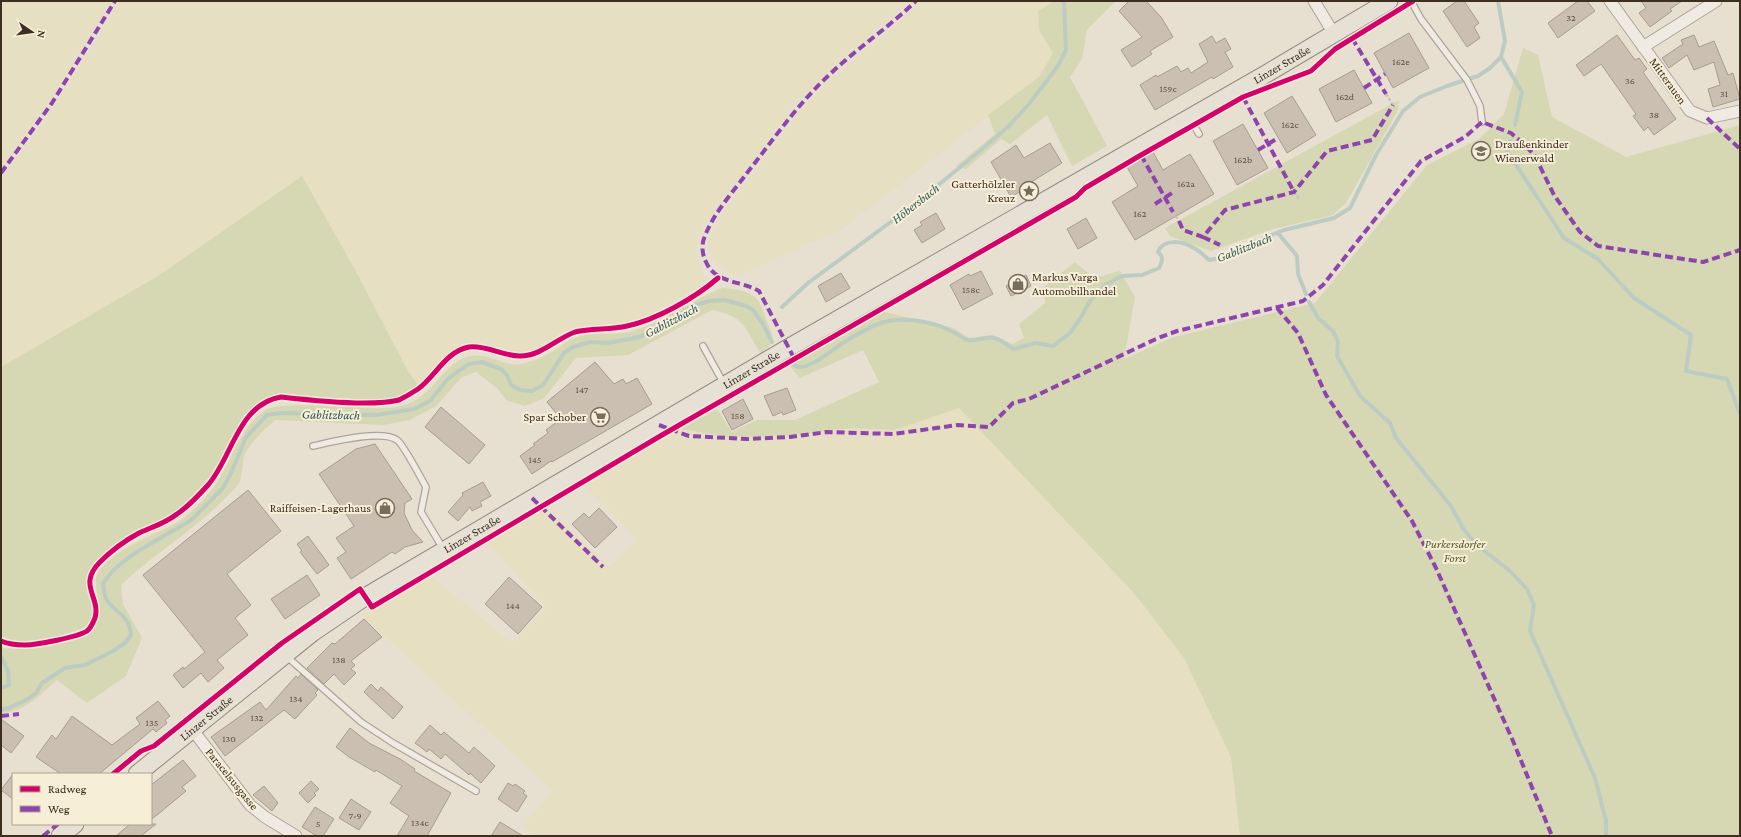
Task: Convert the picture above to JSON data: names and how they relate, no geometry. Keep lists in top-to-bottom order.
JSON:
{
  "streets": {
    "main road": ["Linzer Straße"],
    "street": ["Mitterauen", "Paracelsusgasse"]
  },
  "crossings": [
    ["Linzer Straße", "Paracelsusgasse"]
  ],
  "water": ["Höbersbach", "Gablitzbach"],
  "parks": ["Purkersdorfer Forst"],
  "places": {
    "school or university": ["Draußenkinder Wienerwald"],
    "place": ["Gatterhölzler Kreuz"],
    "shop": ["Markus Varga Automobilhandel", "Raiffeisen-Lagerhaus"],
    "supermarket": ["Spar Schober"]
  },
  "house_numbers": [
    "32",
    "162e",
    "36",
    "159c",
    "31",
    "162d",
    "38",
    "162c",
    "162b",
    "162a",
    "162",
    "158c",
    "147",
    "158",
    "145",
    "144",
    "138",
    "134",
    "132",
    "135",
    "130",
    "7-9",
    "134c",
    "5"
  ],
  "legend": ["Radweg", "Weg"],
  "north": "right"
}
